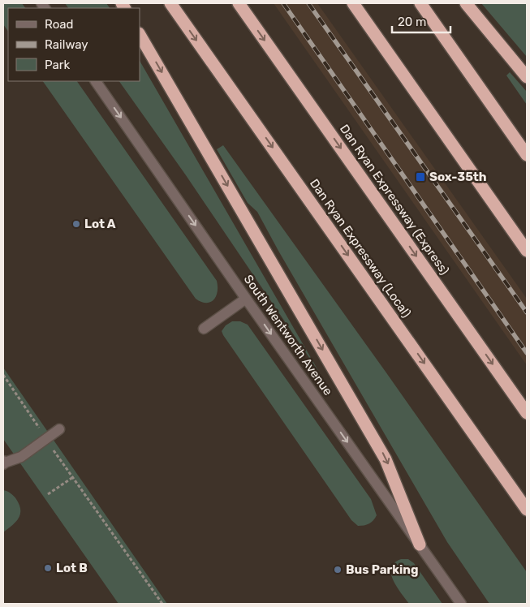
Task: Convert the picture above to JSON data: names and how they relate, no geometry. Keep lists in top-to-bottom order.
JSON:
{
  "streets": {
    "highway": ["Dan Ryan Expressway (Express)", "Dan Ryan Expressway (Local)"],
    "street": ["South Wentworth Avenue"]
  },
  "one_way": ["South Wentworth Avenue"],
  "places": {
    "transit": ["Sox-35th"],
    "other": ["Lot A", "Lot B", "Bus Parking"]
  },
  "legend": ["Road", "Railway", "Park"],
  "scale_bar": "20 m"
}
